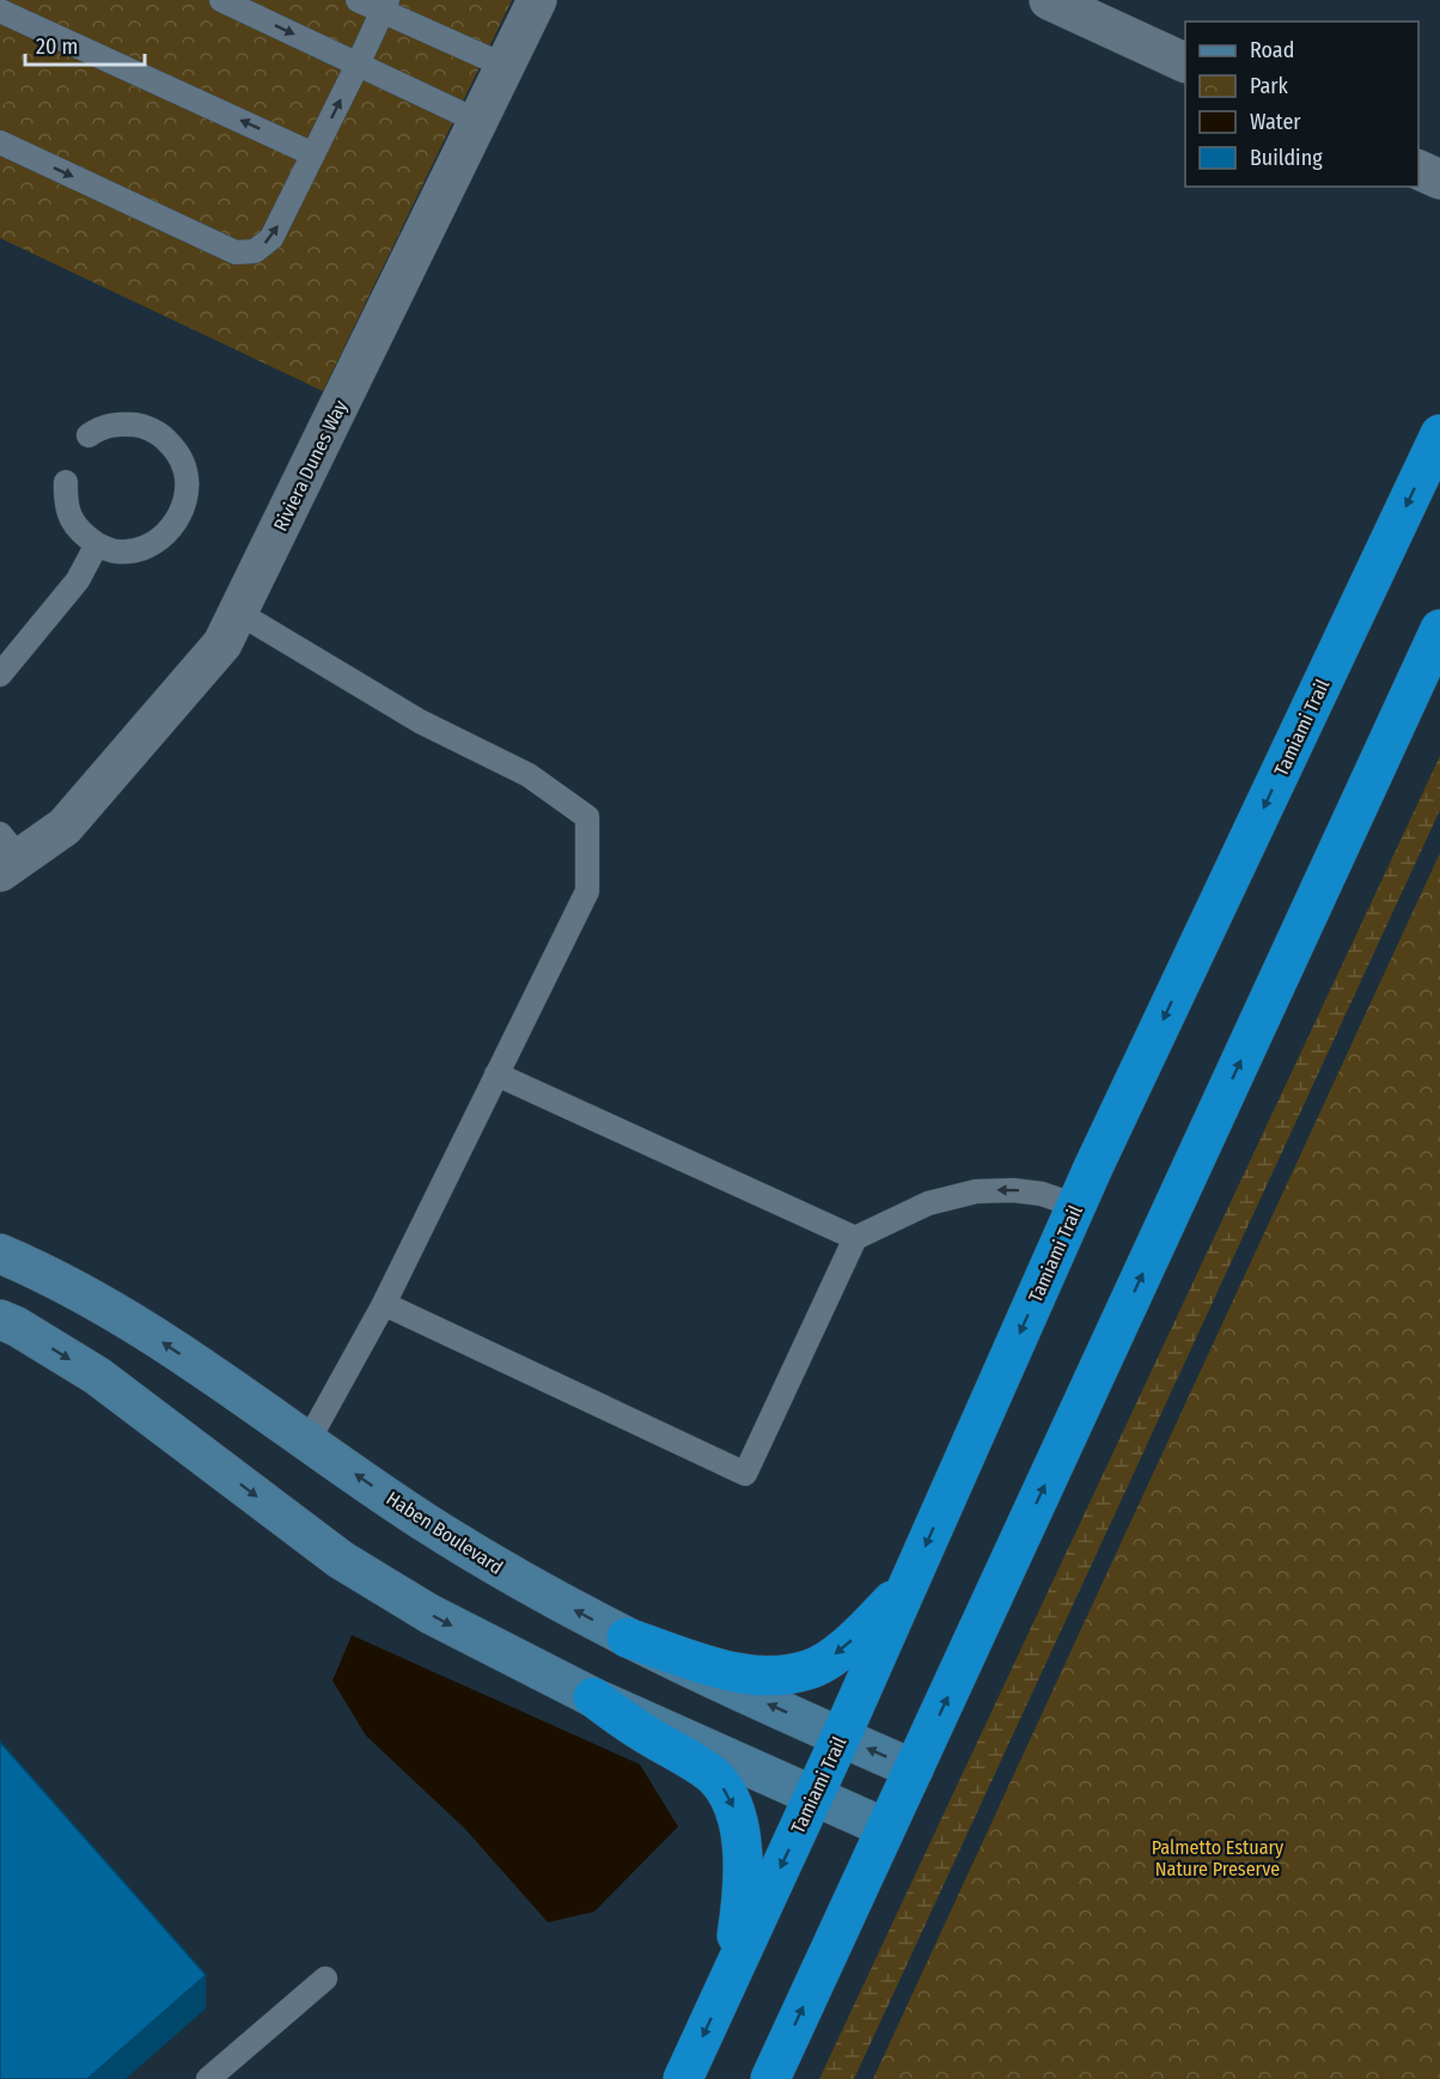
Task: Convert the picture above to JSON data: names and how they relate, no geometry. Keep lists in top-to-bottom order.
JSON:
{
  "streets": {
    "highway": ["Tamiami Trail"],
    "street": ["Riviera Dunes Way", "Haben Boulevard"]
  },
  "crossings": [
    ["Tamiami Trail", "Haben Boulevard"]
  ],
  "parks": ["Palmetto Estuary Nature Preserve"],
  "legend": [
    "Road",
    "Park",
    "Water",
    "Building"
  ],
  "scale_bar": "20 m"
}
